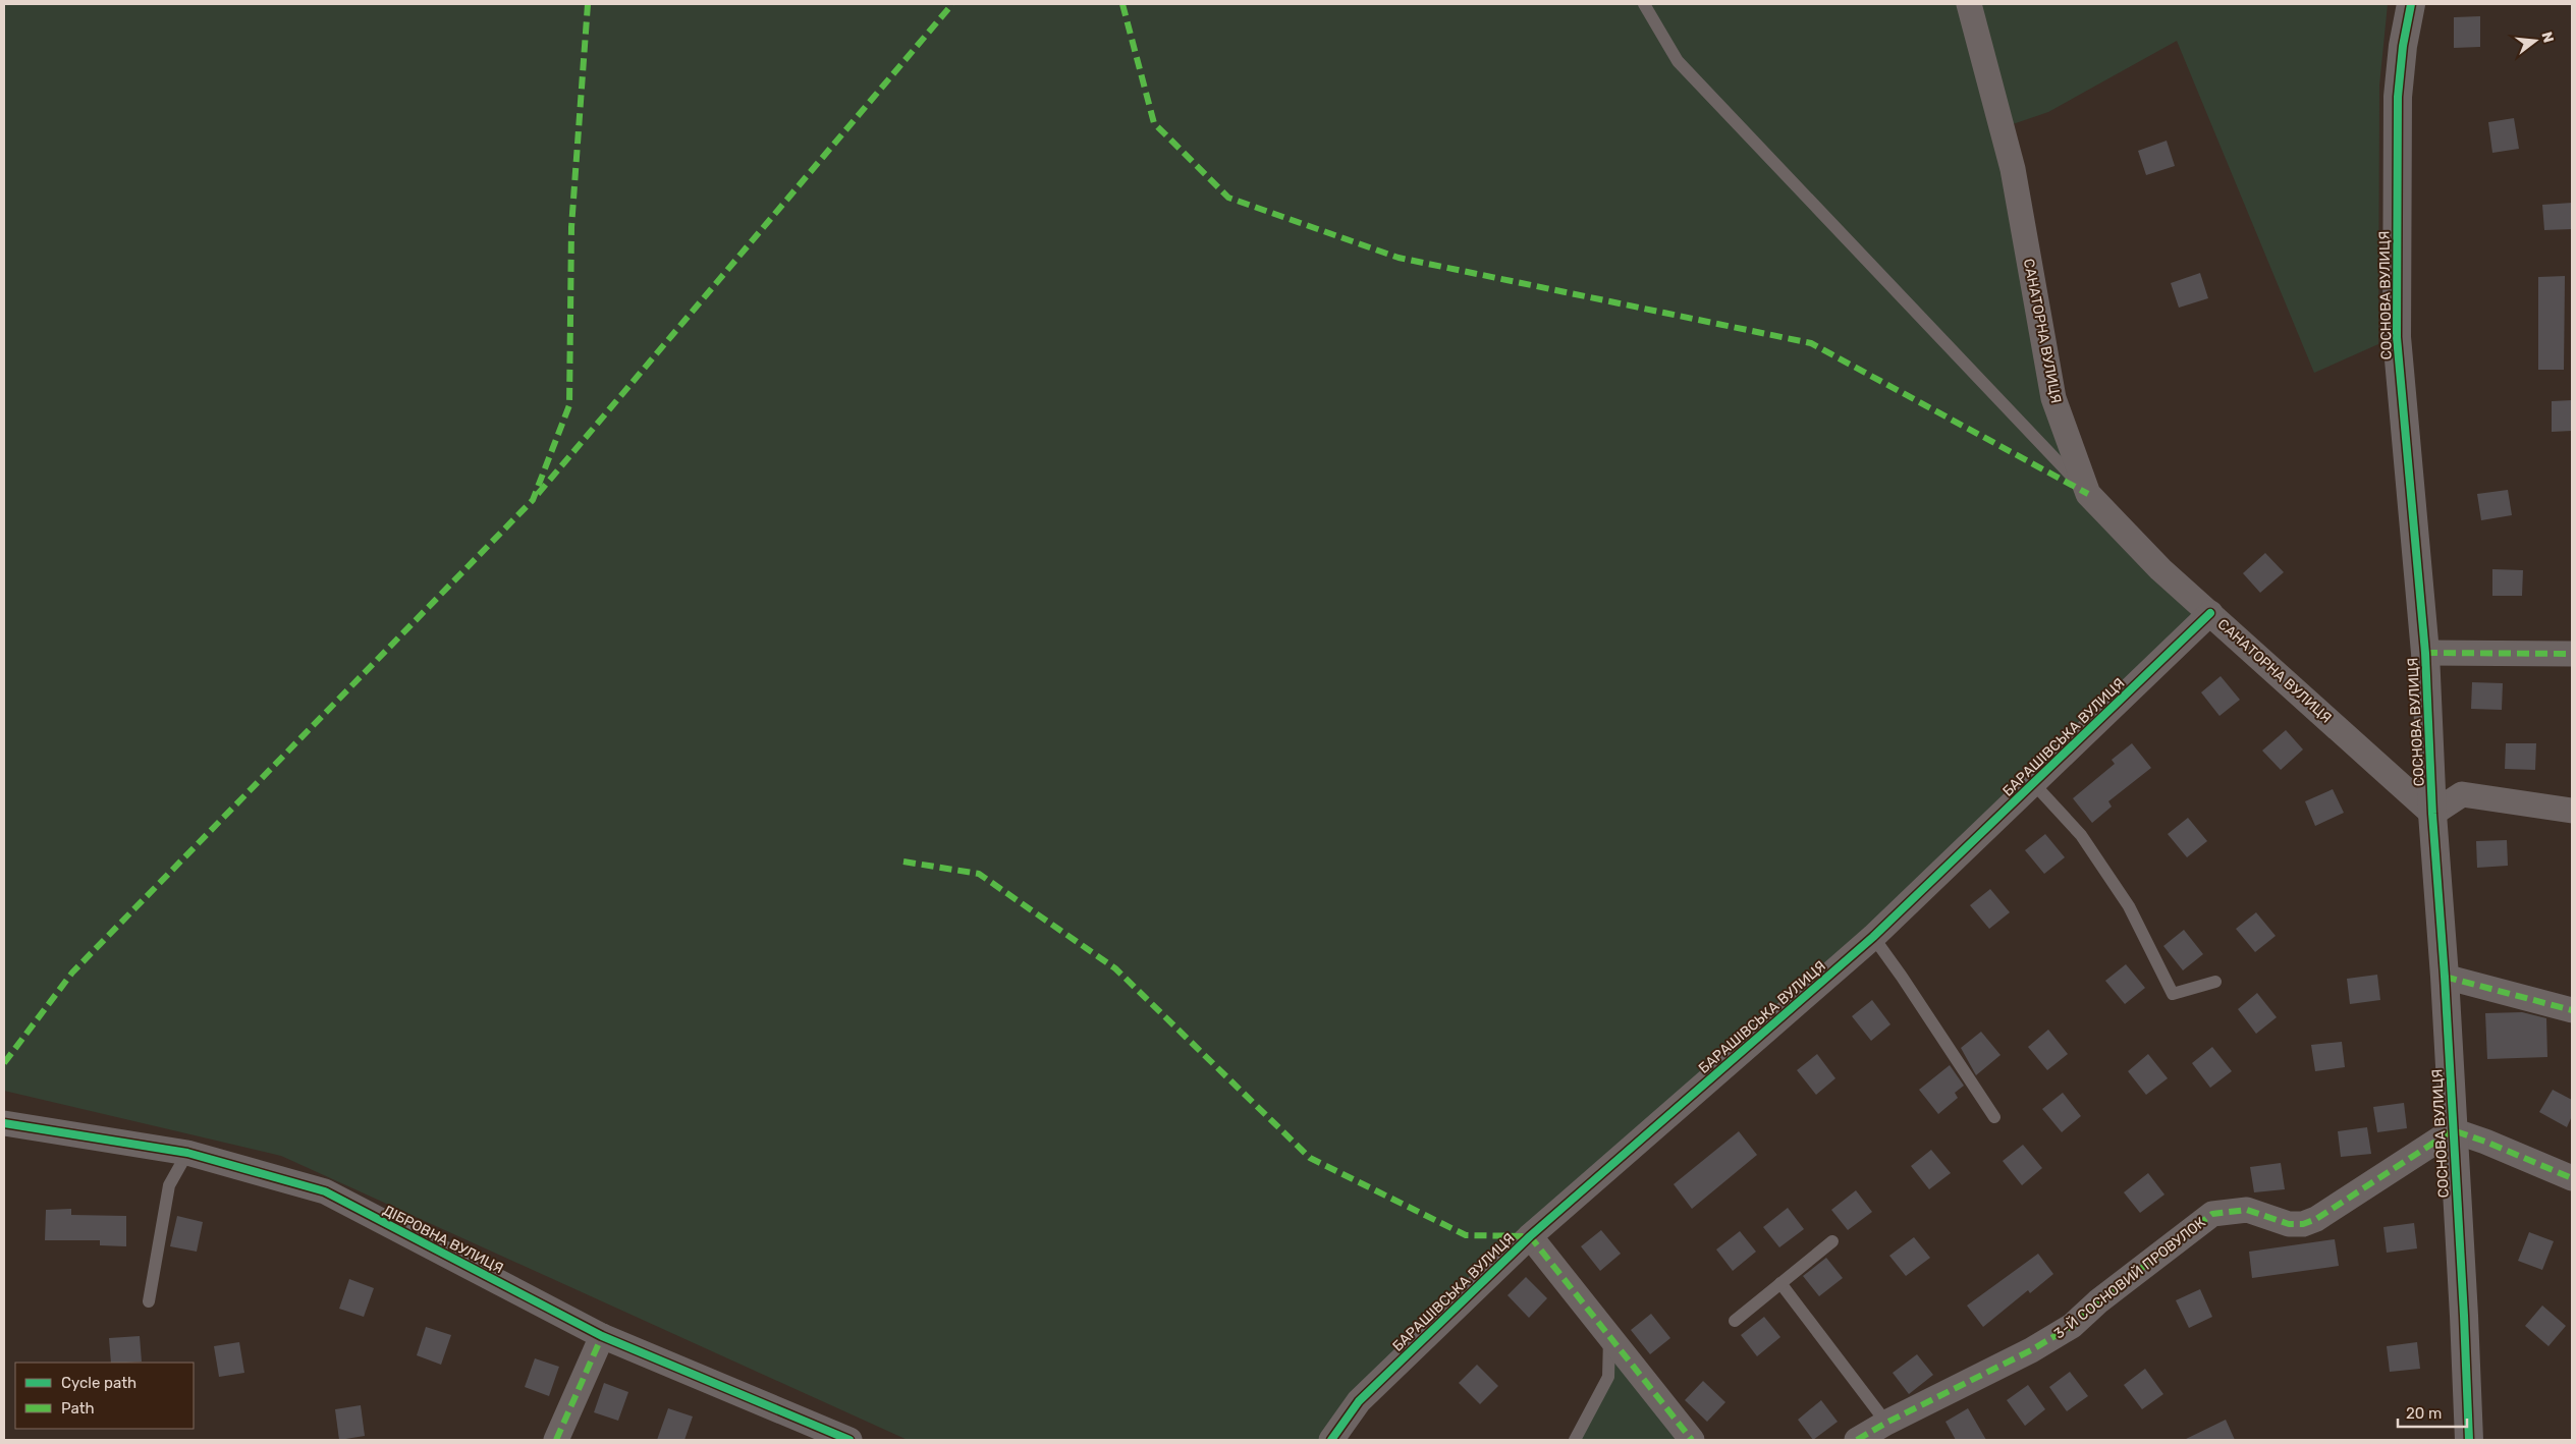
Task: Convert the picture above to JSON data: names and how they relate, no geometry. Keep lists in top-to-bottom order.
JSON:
{
  "streets": {
    "street": [
      "СОСНОВА ВУЛИЦЯ",
      "САНАТОРНА ВУЛИЦЯ",
      "БАРАШІВСЬКА ВУЛИЦЯ",
      "ДІБРОВНА ВУЛИЦЯ",
      "3-Й СОСНОВИЙ ПРОВУЛОК"
    ]
  },
  "crossings": [
    ["СОСНОВА ВУЛИЦЯ", "САНАТОРНА ВУЛИЦЯ"],
    ["СОСНОВА ВУЛИЦЯ", "3-Й СОСНОВИЙ ПРОВУЛОК"],
    ["САНАТОРНА ВУЛИЦЯ", "БАРАШІВСЬКА ВУЛИЦЯ"]
  ],
  "legend": ["Cycle path", "Path"],
  "scale_bar": "20 m",
  "north": "right"
}
